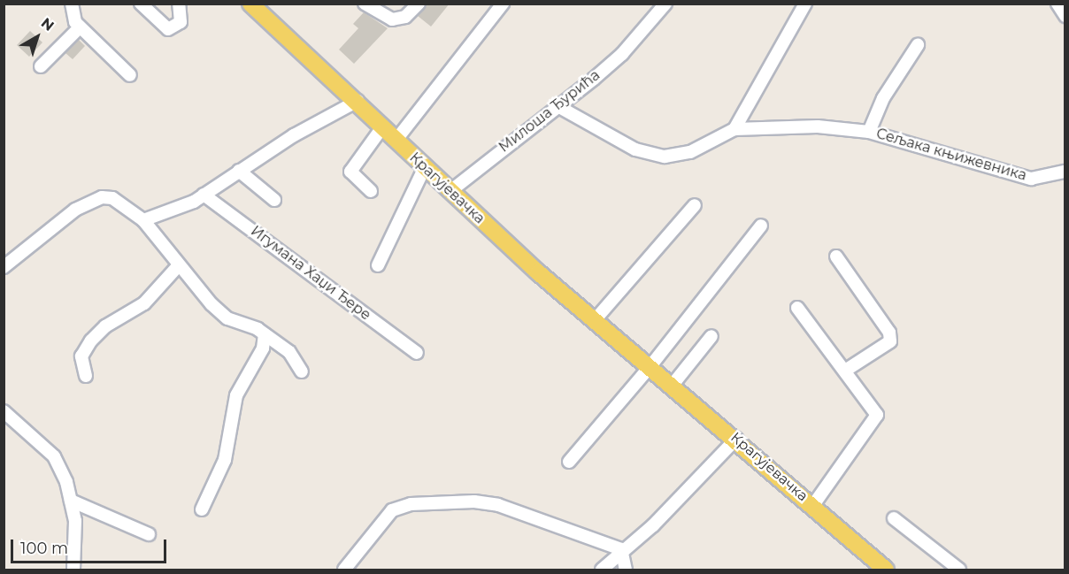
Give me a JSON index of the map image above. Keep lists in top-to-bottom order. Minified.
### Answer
{"streets":{"main road":["Крагујевачка"],"street":["Милоша Ђурића","Сељака књижевника","Игумана Хаџи Ђере"]},"crossings":[["Милоша Ђурића","Сељака књижевника"],["Милоша Ђурића","Крагујевачка"]],"scale_bar":"100 m","north":"top right"}
